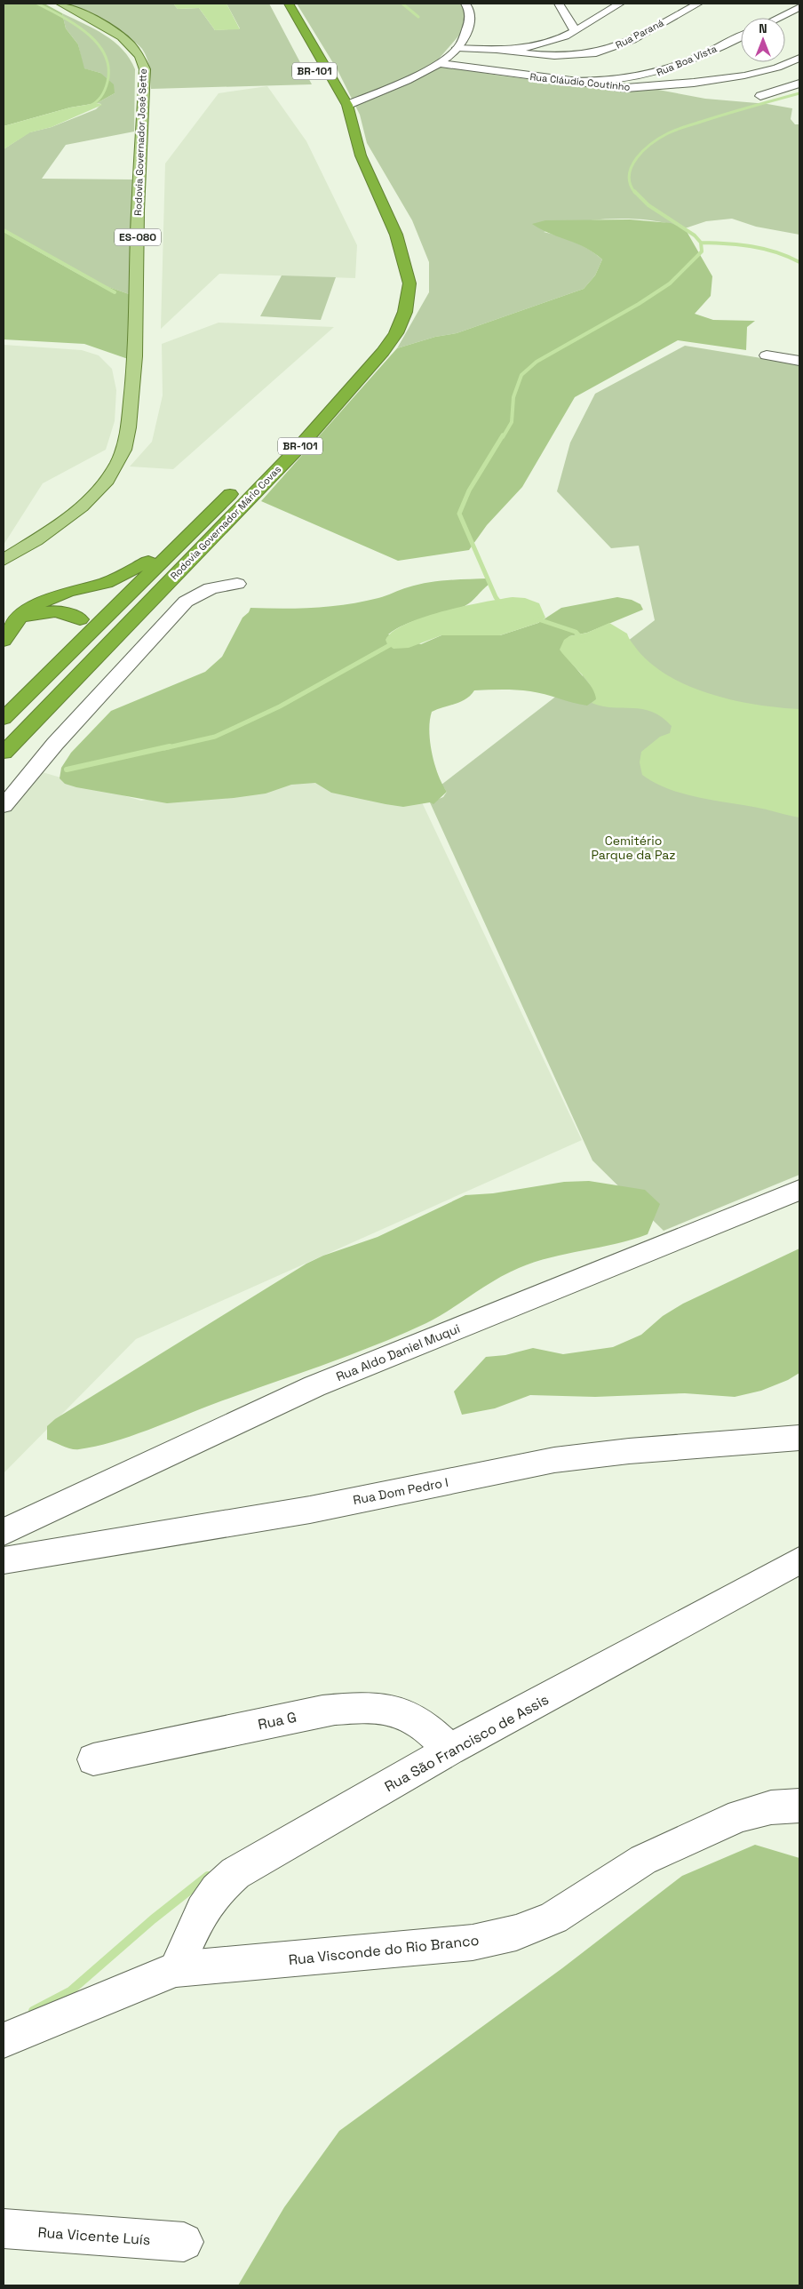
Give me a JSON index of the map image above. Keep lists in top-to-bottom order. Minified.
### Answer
{"streets":{"highway":["BR-101","Rodovia Governador Mário Covas"],"main road":["Rodovia Governador José Sette","ES-080"],"street":["Rua Paraná","Rua Boa Vista","Rua Cláudio Coutinho","Rua Aldo Daniel Muqui","Rua Dom Pedro I","Rua G","Rua São Francisco de Assis","Rua Visconde do Rio Branco","Rua Vicente Luís"]},"crossings":[["Rua Boa Vista","Rua Cláudio Coutinho"],["Rua G","Rua São Francisco de Assis"],["Rua São Francisco de Assis","Rua Visconde do Rio Branco"]],"parks":["Cemitério Parque da Paz"],"north":"top"}
